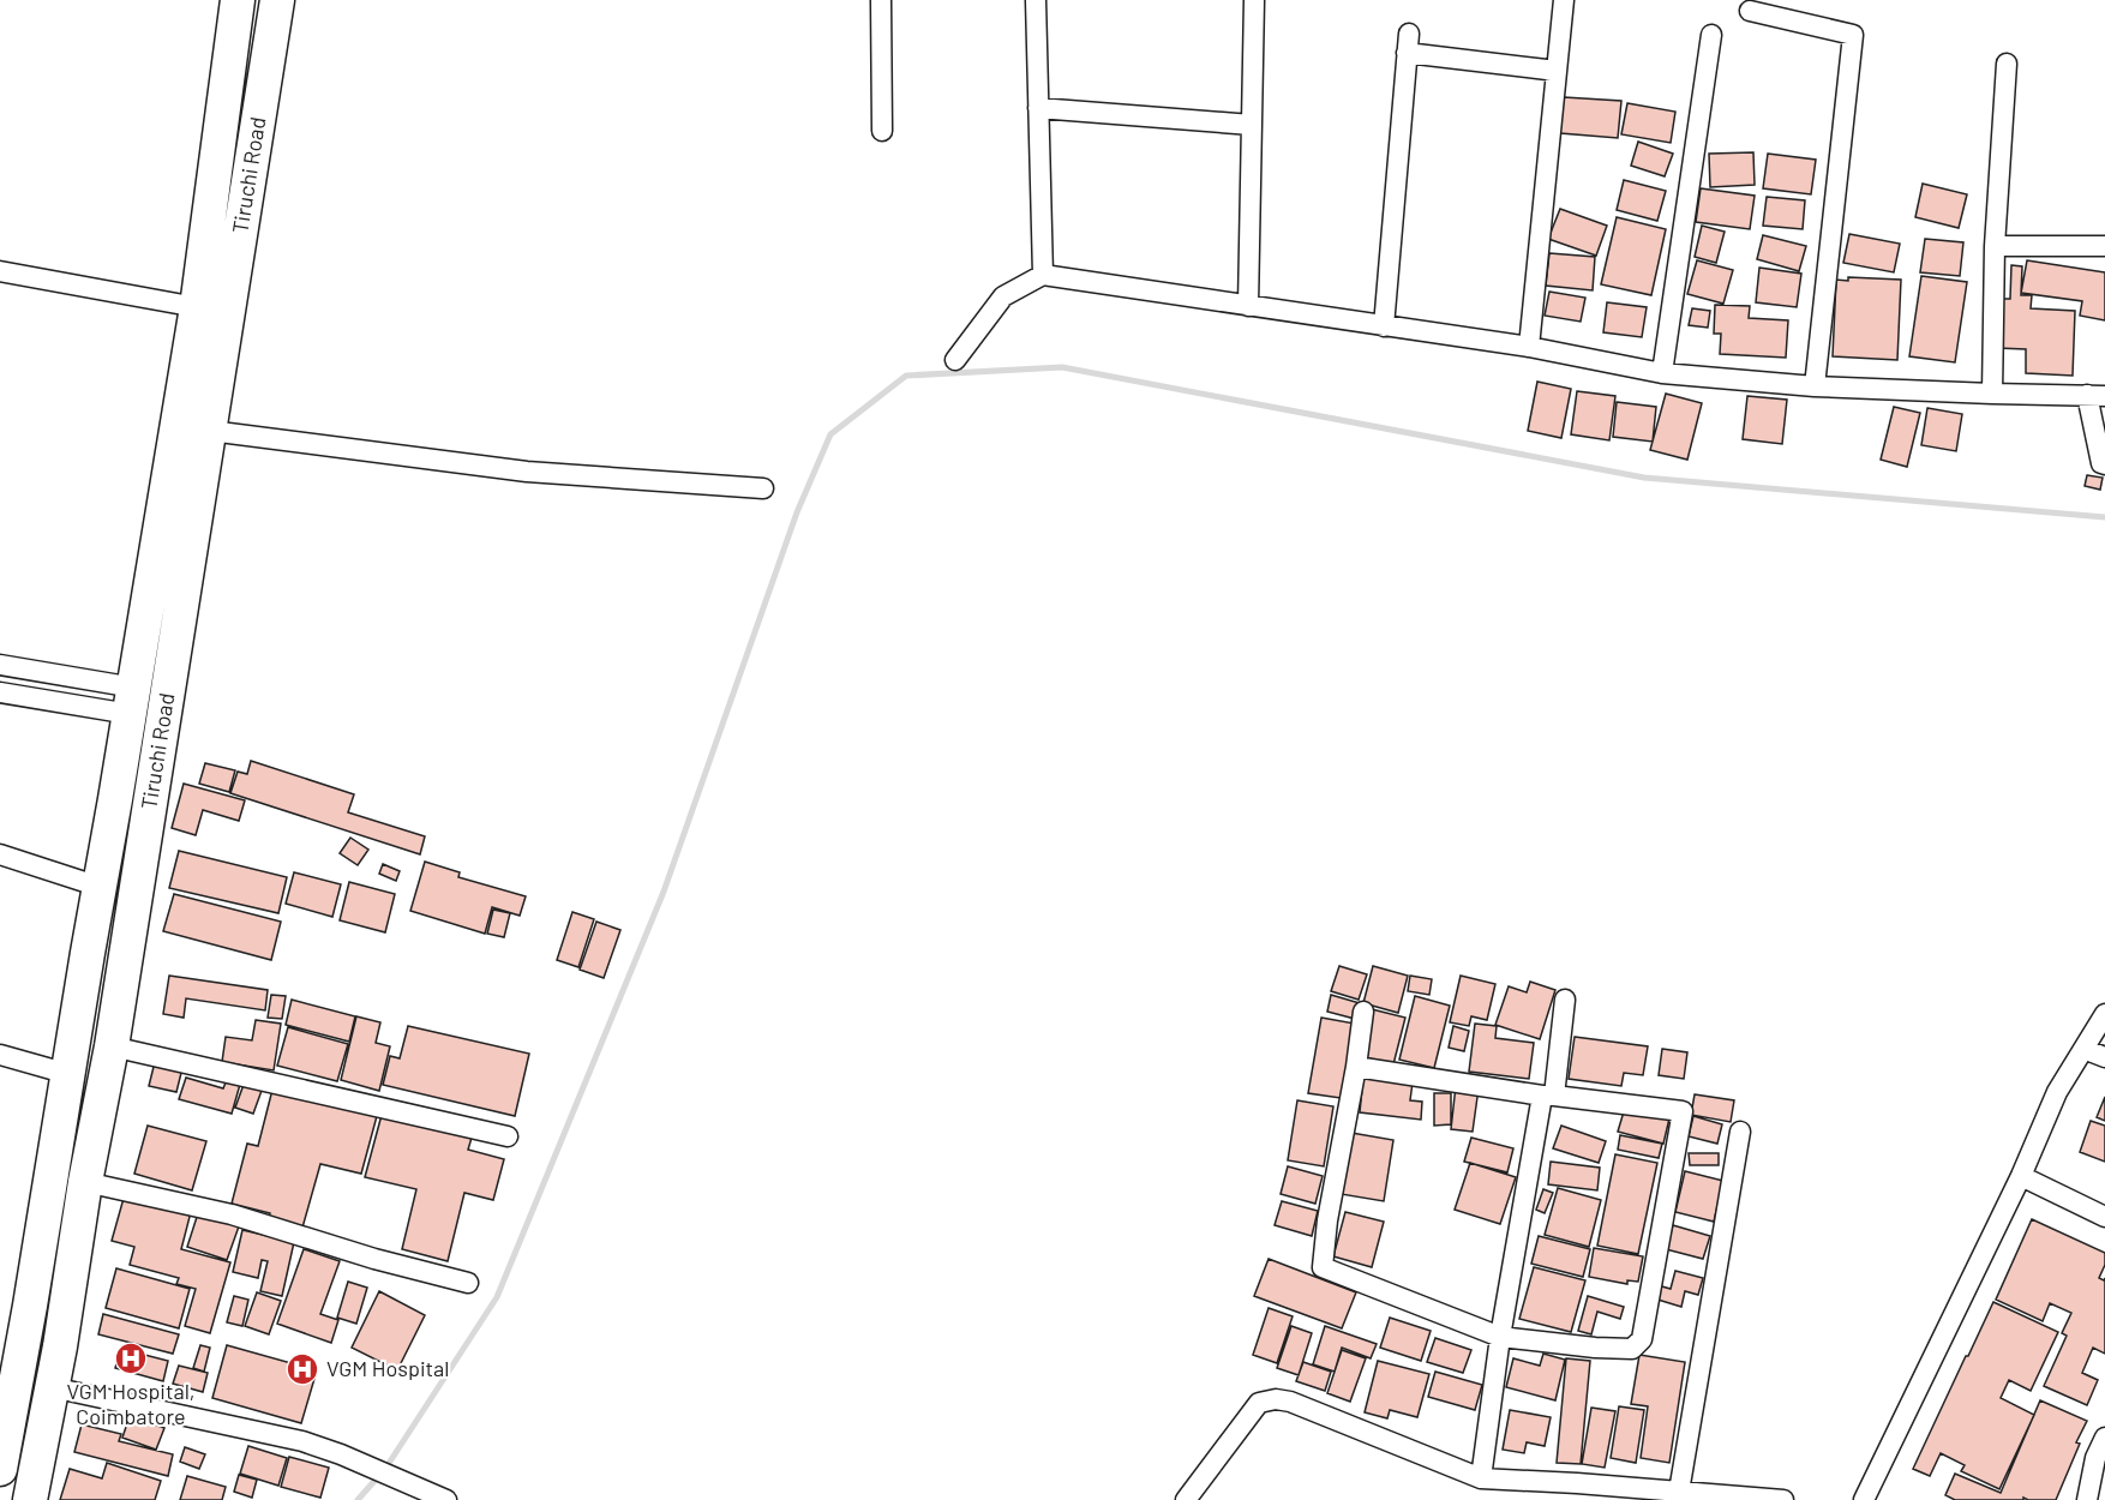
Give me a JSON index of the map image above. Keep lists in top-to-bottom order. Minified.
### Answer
{"streets":{"highway":["Tiruchi Road"]},"places":{"hospital":["VGM Hospital, Coimbatore","VGM Hospital"]}}
